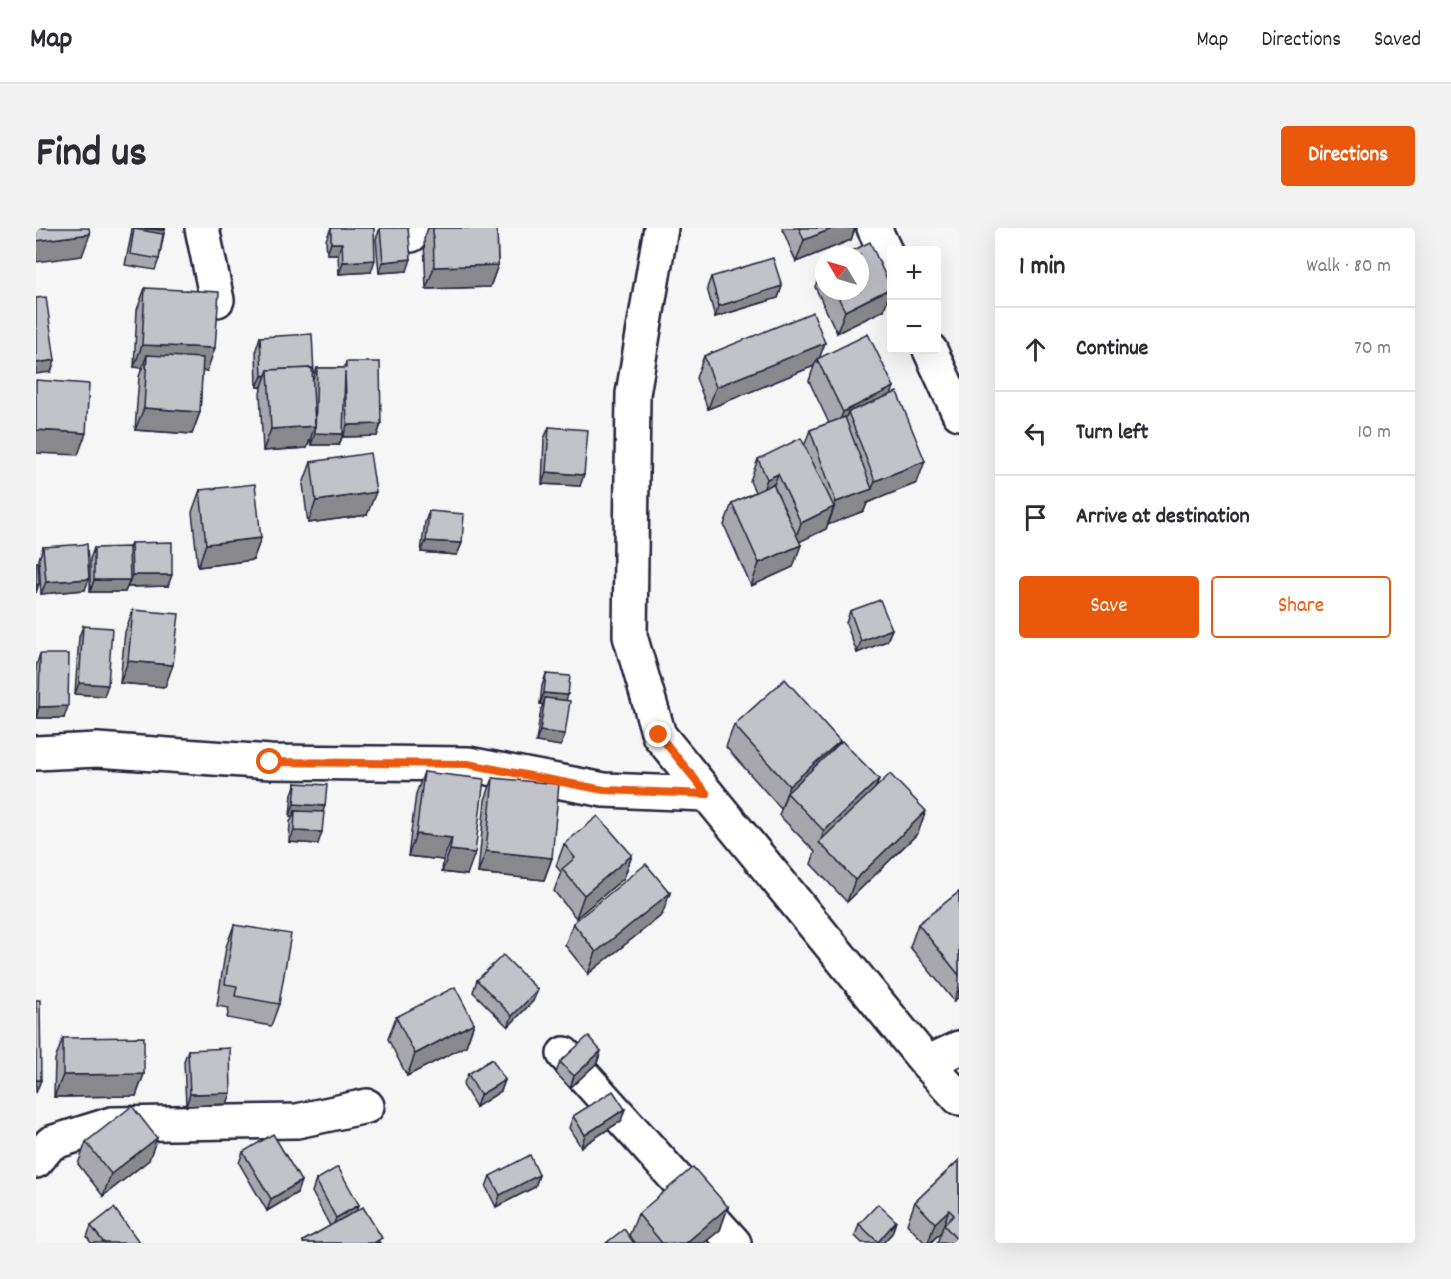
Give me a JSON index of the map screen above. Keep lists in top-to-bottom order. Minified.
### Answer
{"north":"top left","page":{"header":"Map","nav":["Map","Directions","Saved"],"title":"Find us","buttons":["Directions",["Save","Share"]],"heading":["1 min","Walk · 80 m"],"map_buttons":["+","−"],"list":[["Continue","70 m"],["Turn left","10 m"],"Arrive at destination"]}}
